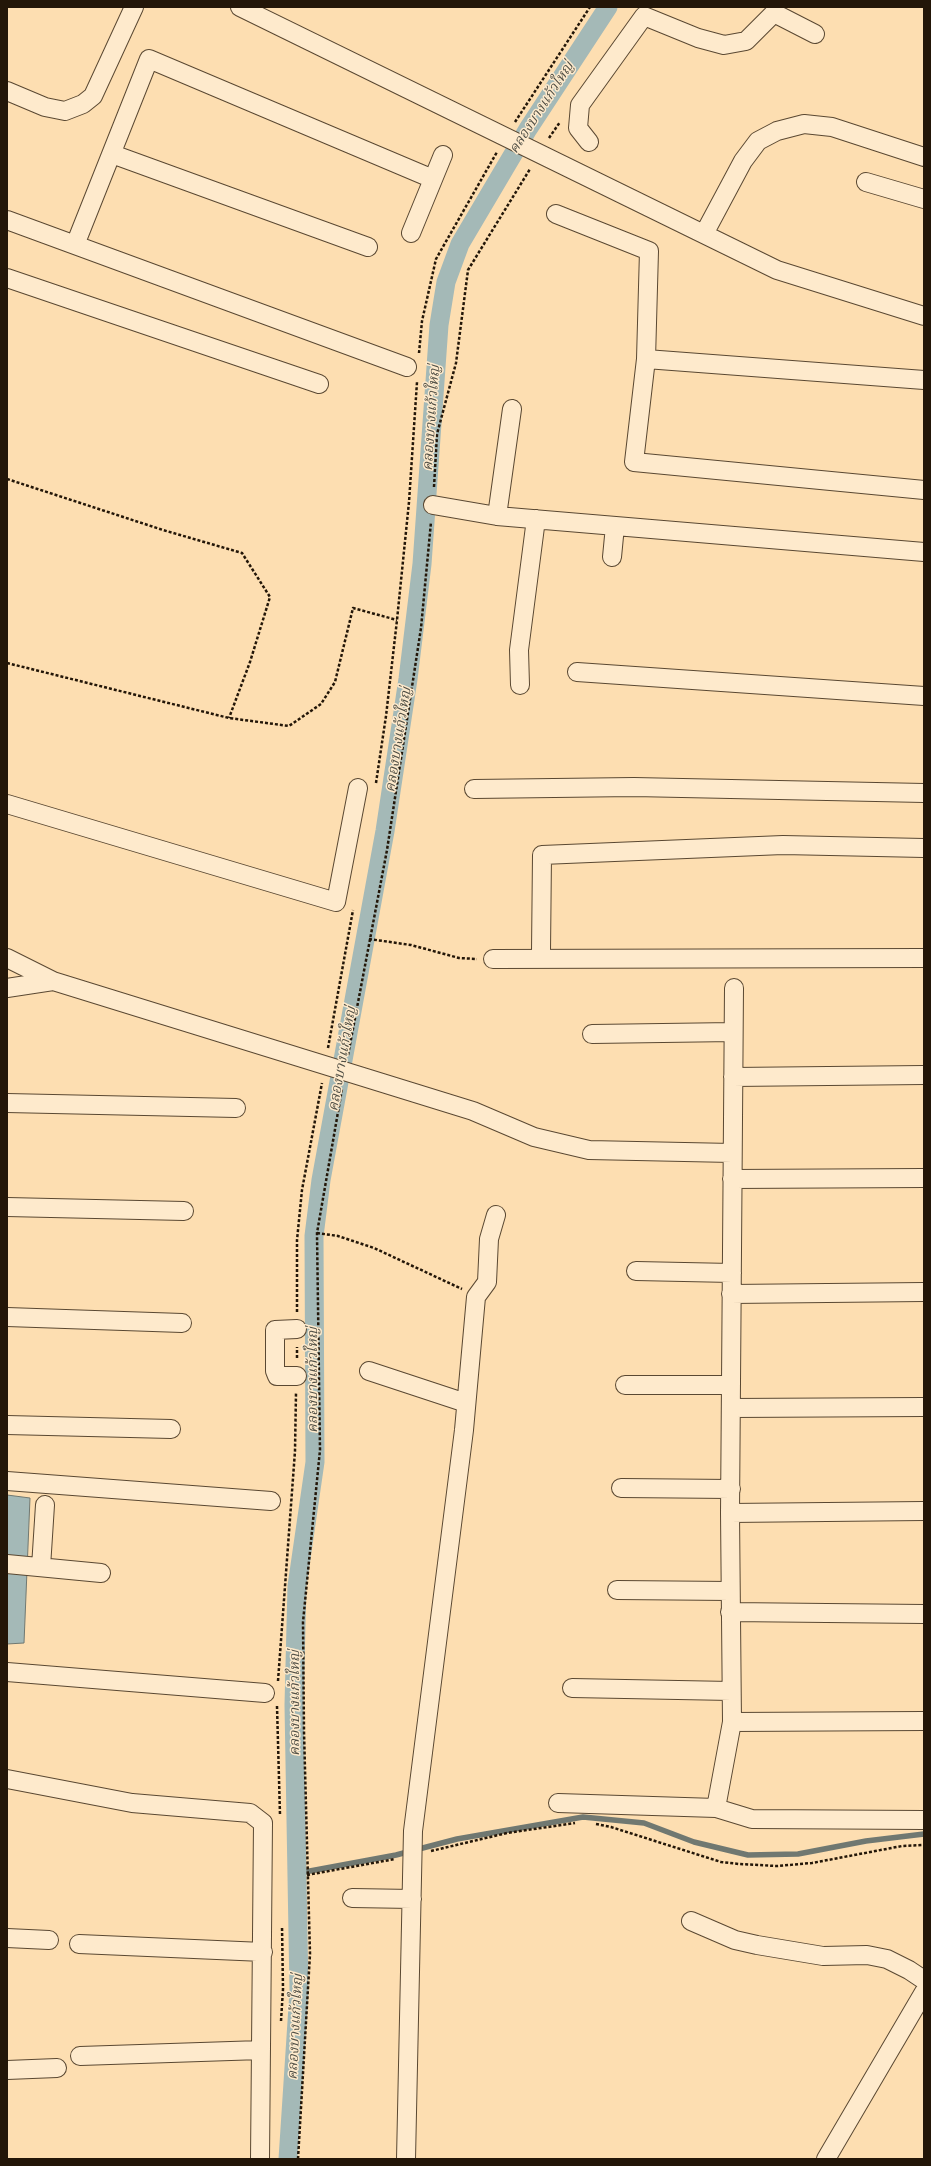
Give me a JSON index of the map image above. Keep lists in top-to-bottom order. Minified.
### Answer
{"water":["คลองบางแก้วใหญ่"]}
